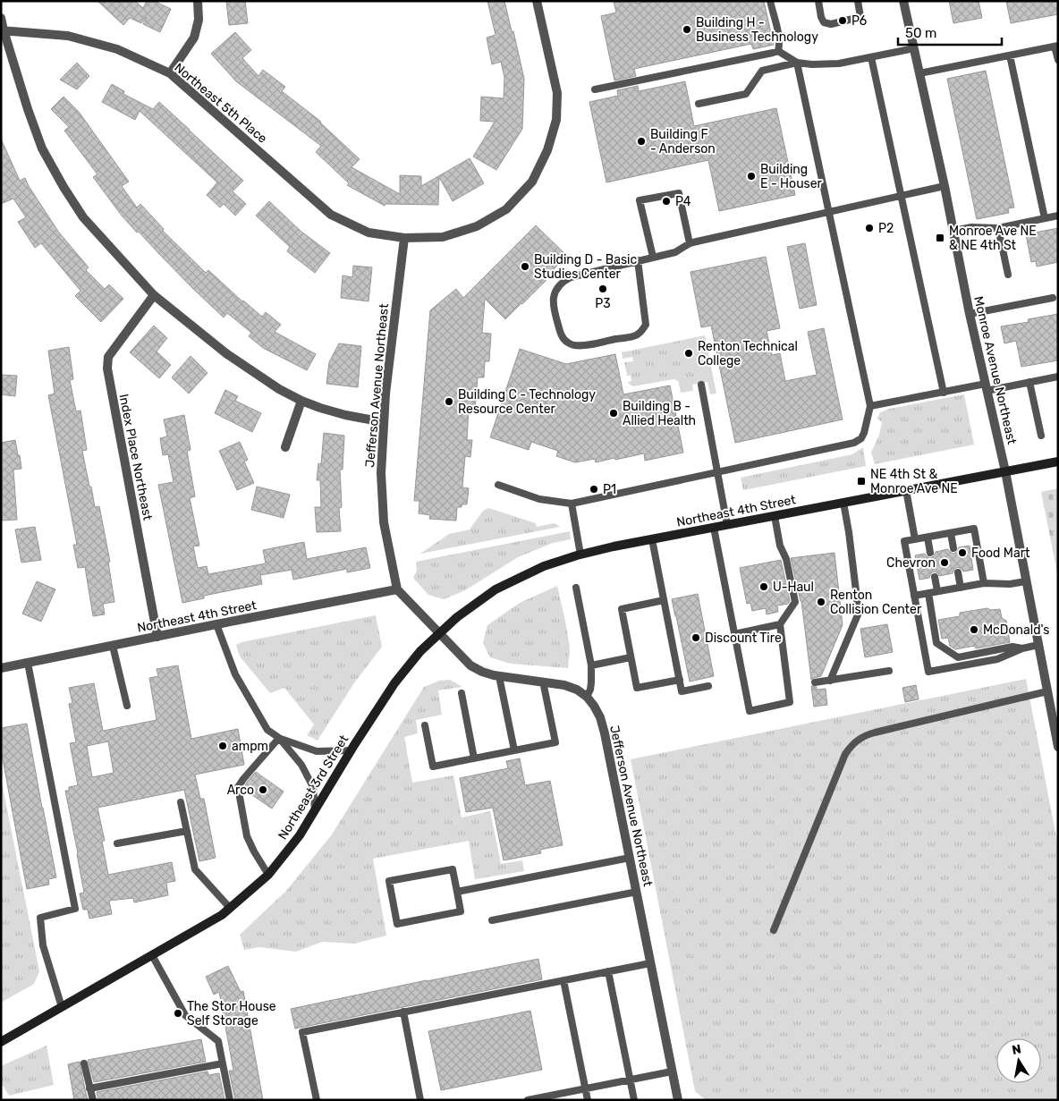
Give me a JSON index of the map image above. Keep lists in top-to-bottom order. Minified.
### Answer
{"streets":{"main road":["Northeast 4th Street","Northeast 3rd Street"],"street":["Northeast 5th Place","Monroe Avenue Northeast","Jefferson Avenue Northeast","Index Place Northeast"]},"crossings":[["Northeast 5th Place","Jefferson Avenue Northeast"],["Monroe Avenue Northeast","Northeast 4th Street"],["Jefferson Avenue Northeast","Northeast 4th Street"],["Jefferson Avenue Northeast","Northeast 3rd Street"],["Index Place Northeast","Northeast 4th Street"],["Northeast 4th Street","Northeast 3rd Street"]],"places":{"other":["P6","Building H - Business Technology","Building F - Anderson","Building E - Houser","P4","P2","Building D - Basic Studies Center","P3","Renton Technical College","Building C - Technology Resource Center","Building B - Allied Health","P1","Food Mart","Chevron","U-Haul","Renton Collision Center","McDonald's","Discount Tire","ampm","Arco","The Stor House Self Storage"],"transit":["Monroe Ave NE & NE 4th St","NE 4th St & Monroe Ave NE"]},"scale_bar":"50 m","north":"top"}
